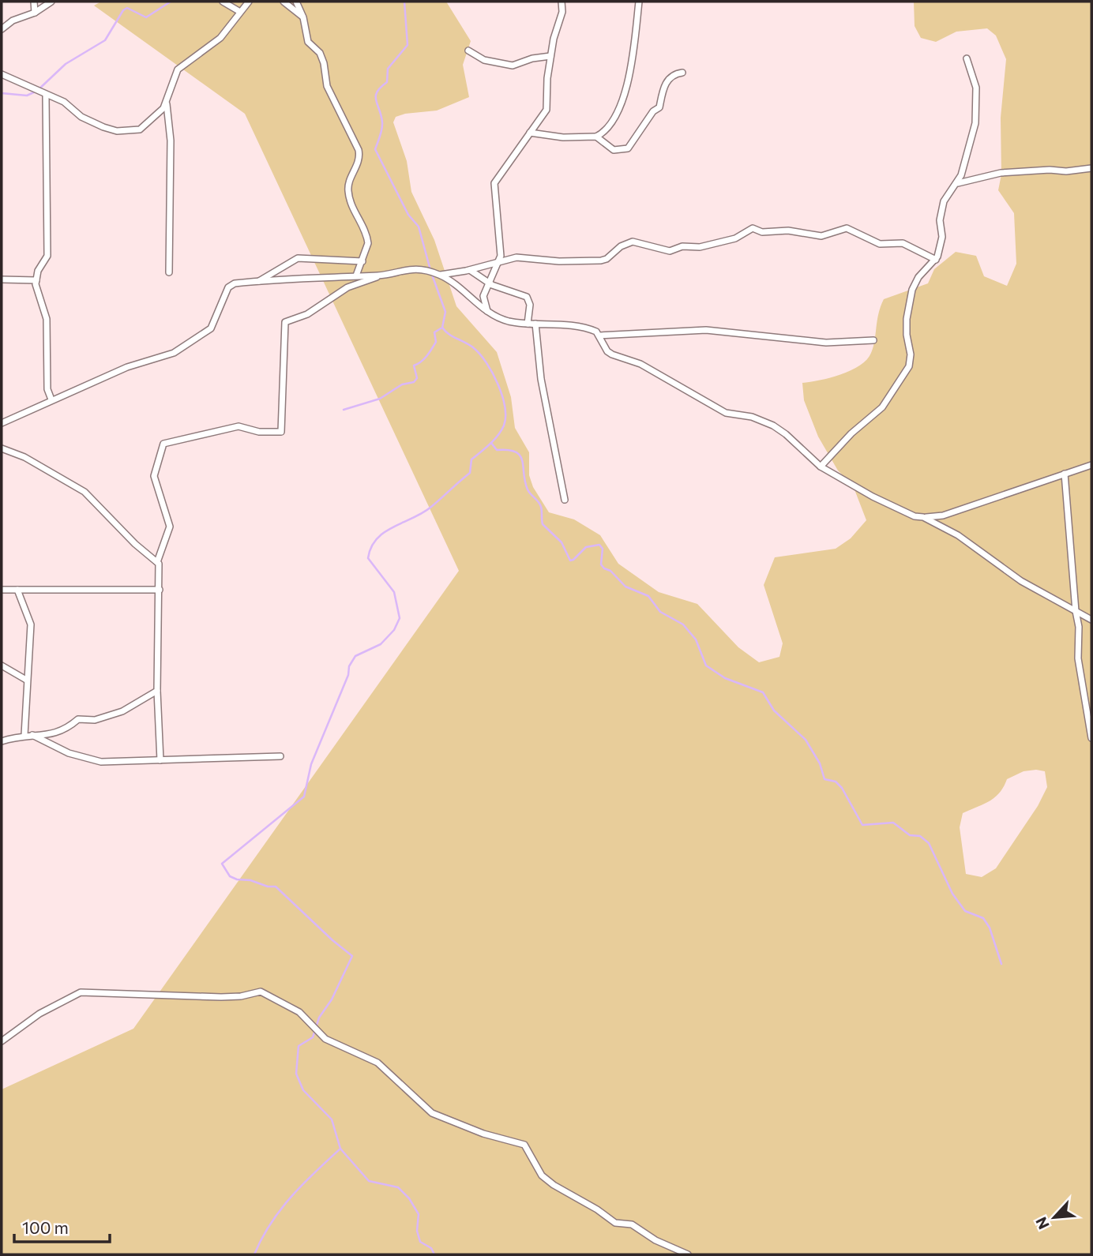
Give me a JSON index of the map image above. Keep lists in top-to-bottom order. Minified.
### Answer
{"scale_bar":"100 m","north":"bottom left"}
